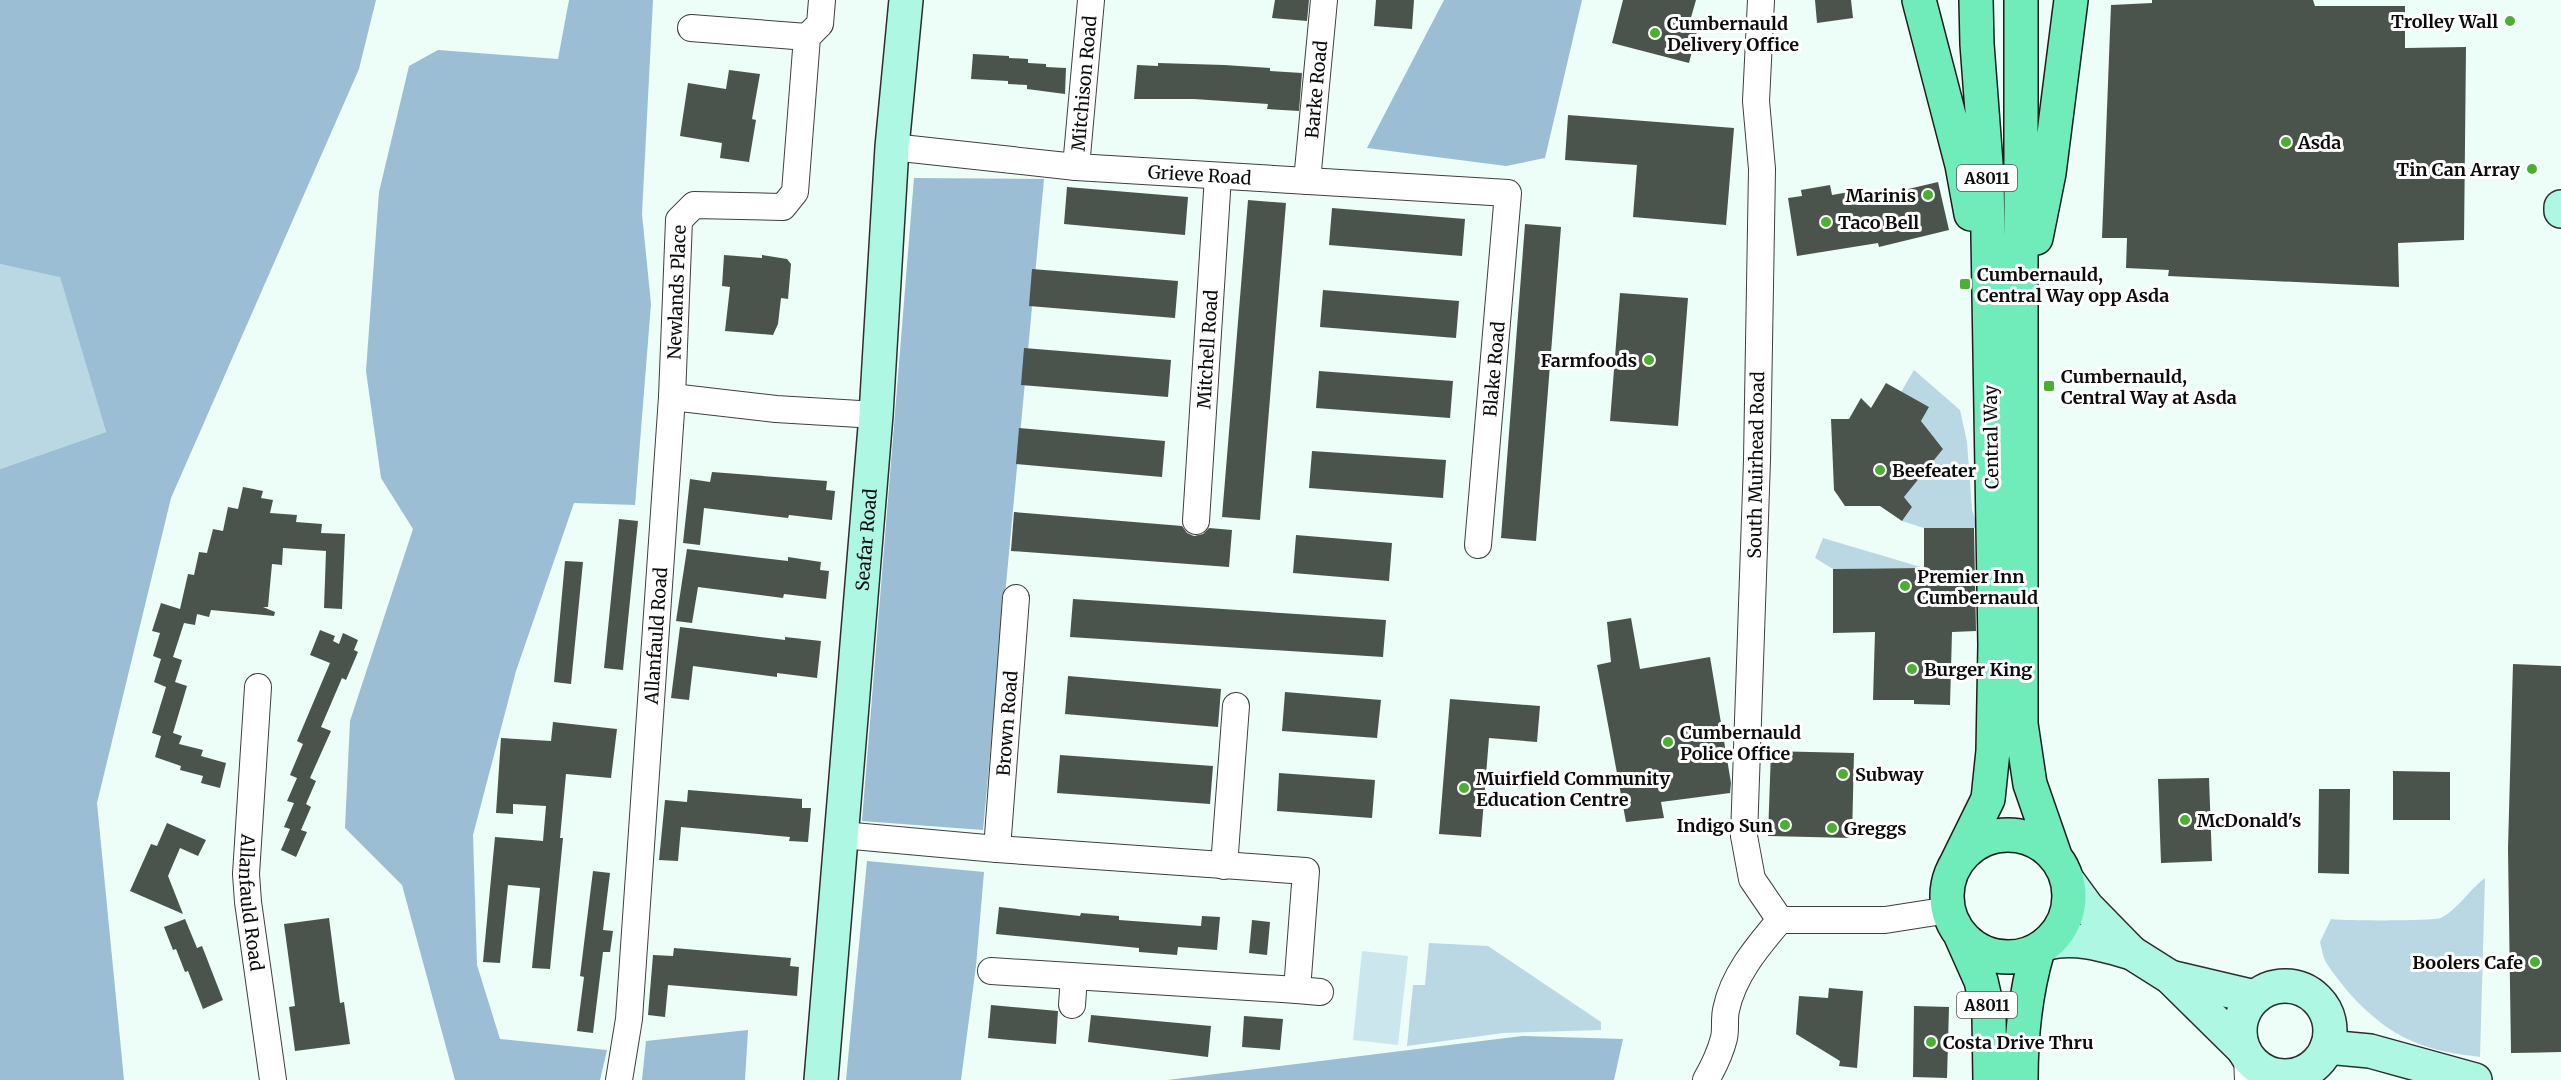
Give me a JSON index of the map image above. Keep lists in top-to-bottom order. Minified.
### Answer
{"streets":{"main road":["A8011","Central Way"],"street":["Mitchison Road","Barke Road","Grieve Road","Newlands Place","Mitchell Road","Blake Road","South Muirhead Road","Seafar Road","Allanfauld Road","Brown Road"]},"crossings":[["Mitchison Road","Grieve Road"],["Barke Road","Grieve Road"],["Grieve Road","Mitchell Road"],["Grieve Road","Blake Road"],["Grieve Road","Seafar Road"],["A8011","Central Way"],["Newlands Place","Allanfauld Road"]],"places":{"other":["Trolley Wall","Cumbernauld Delivery Office","Asda","Tin Can Array","Marinis","Taco Bell","Farmfoods","Beefeater","Premier Inn Cumbernauld","Burger King","Cumbernauld Police Office","Subway","Muirfield Community Education Centre","McDonald's","Indigo Sun","Greggs","Boolers Cafe","Costa Drive Thru"],"transit":["Cumbernauld, Central Way opp Asda","Cumbernauld, Central Way at Asda"]}}
